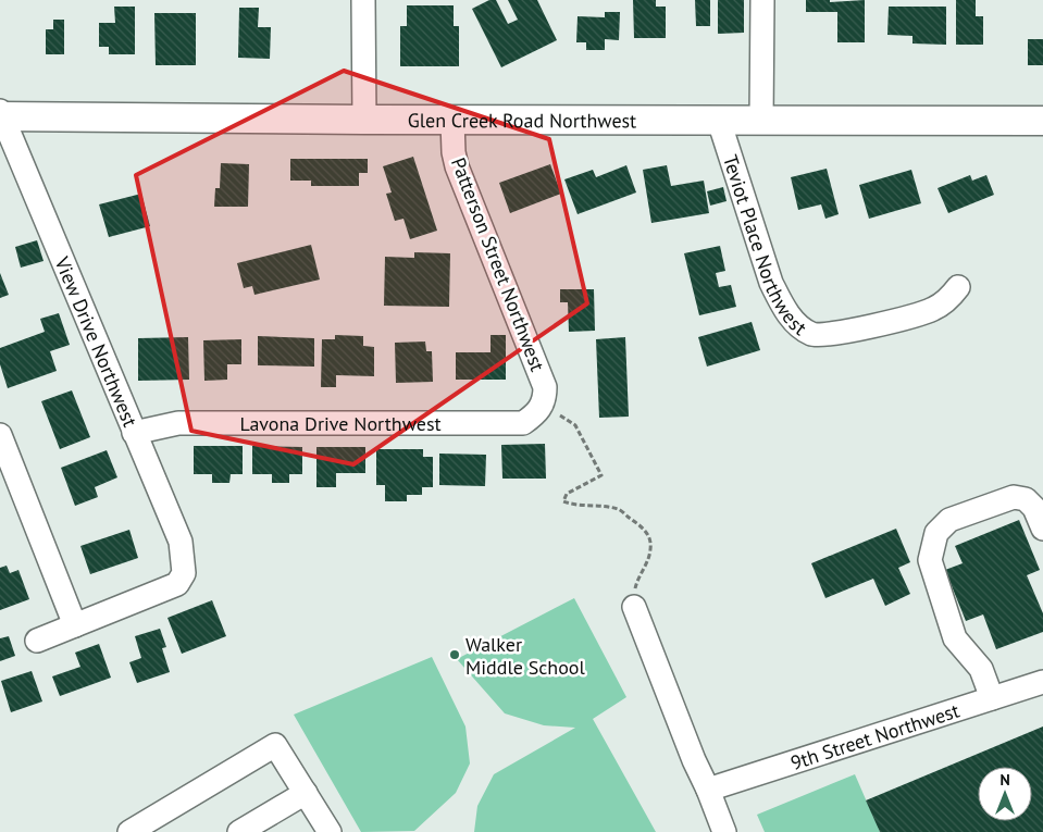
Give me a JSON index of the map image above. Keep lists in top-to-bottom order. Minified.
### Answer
{"streets":{"main road":["Glen Creek Road Northwest"],"street":["Teviot Place Northwest","Patterson Street Northwest","View Drive Northwest","Lavona Drive Northwest","9th Street Northwest"]},"crossings":[["Glen Creek Road Northwest","Teviot Place Northwest"],["Glen Creek Road Northwest","Patterson Street Northwest"],["Glen Creek Road Northwest","View Drive Northwest"],["Patterson Street Northwest","Lavona Drive Northwest"],["View Drive Northwest","Lavona Drive Northwest"]],"places":["Walker Middle School"],"north":"top"}
